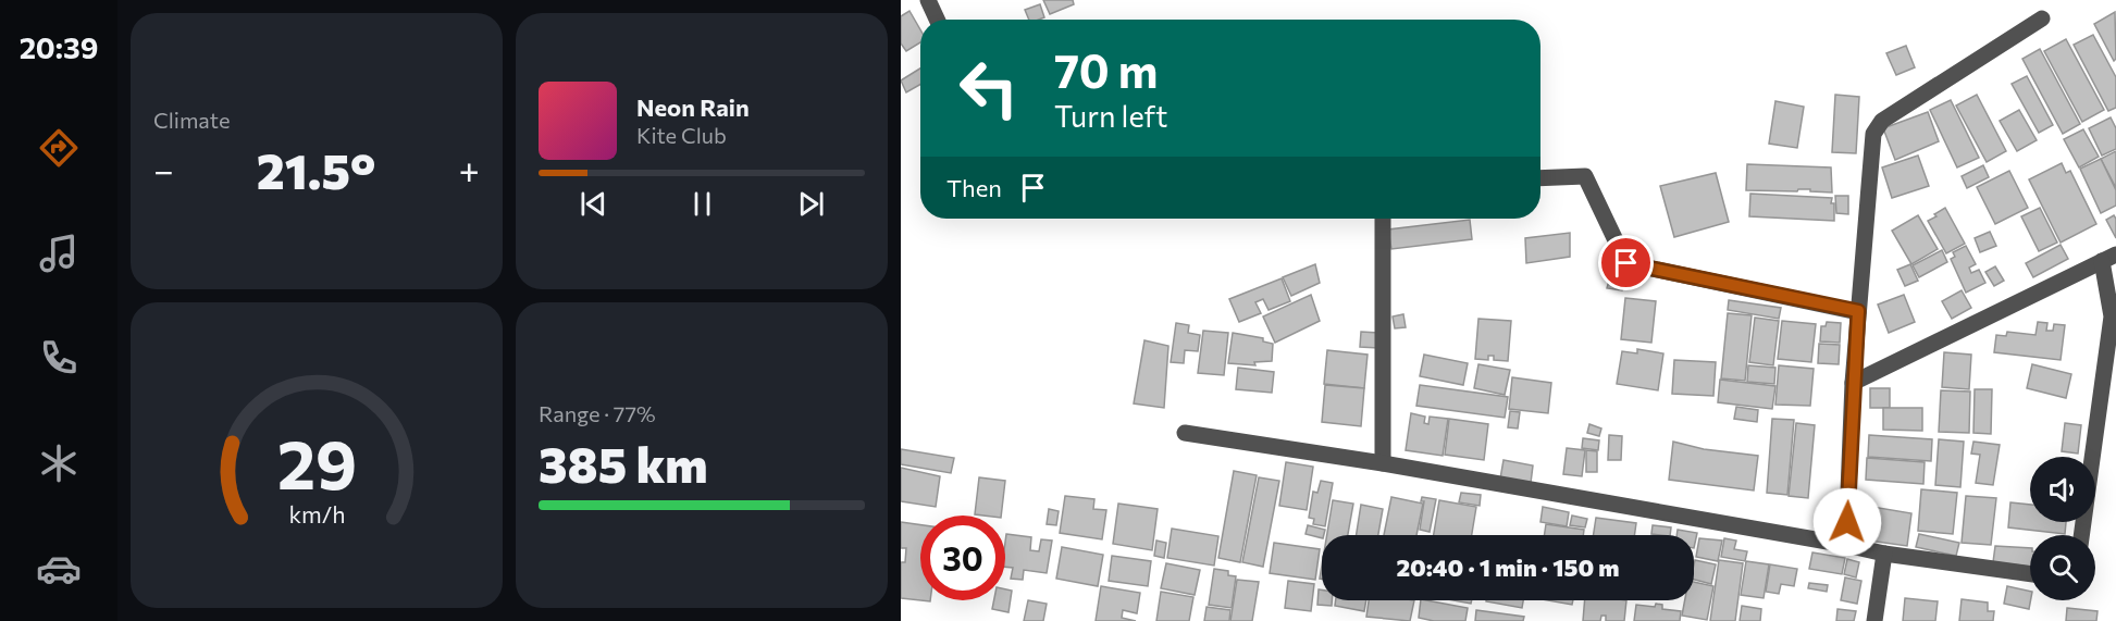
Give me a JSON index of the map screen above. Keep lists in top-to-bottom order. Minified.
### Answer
{"page":{"tabs":"20:39","tile":["Climate",["Range · 77%","385 km"]],"turn":["70 m","Turn left"],"song":["Neon Rain","Kite Club"],"heat":["−","21.5°","+"],"then":"Then","limit":"30","trip":"20:40 · 1 min · 150 m","gauge":["29","km/h"]}}
